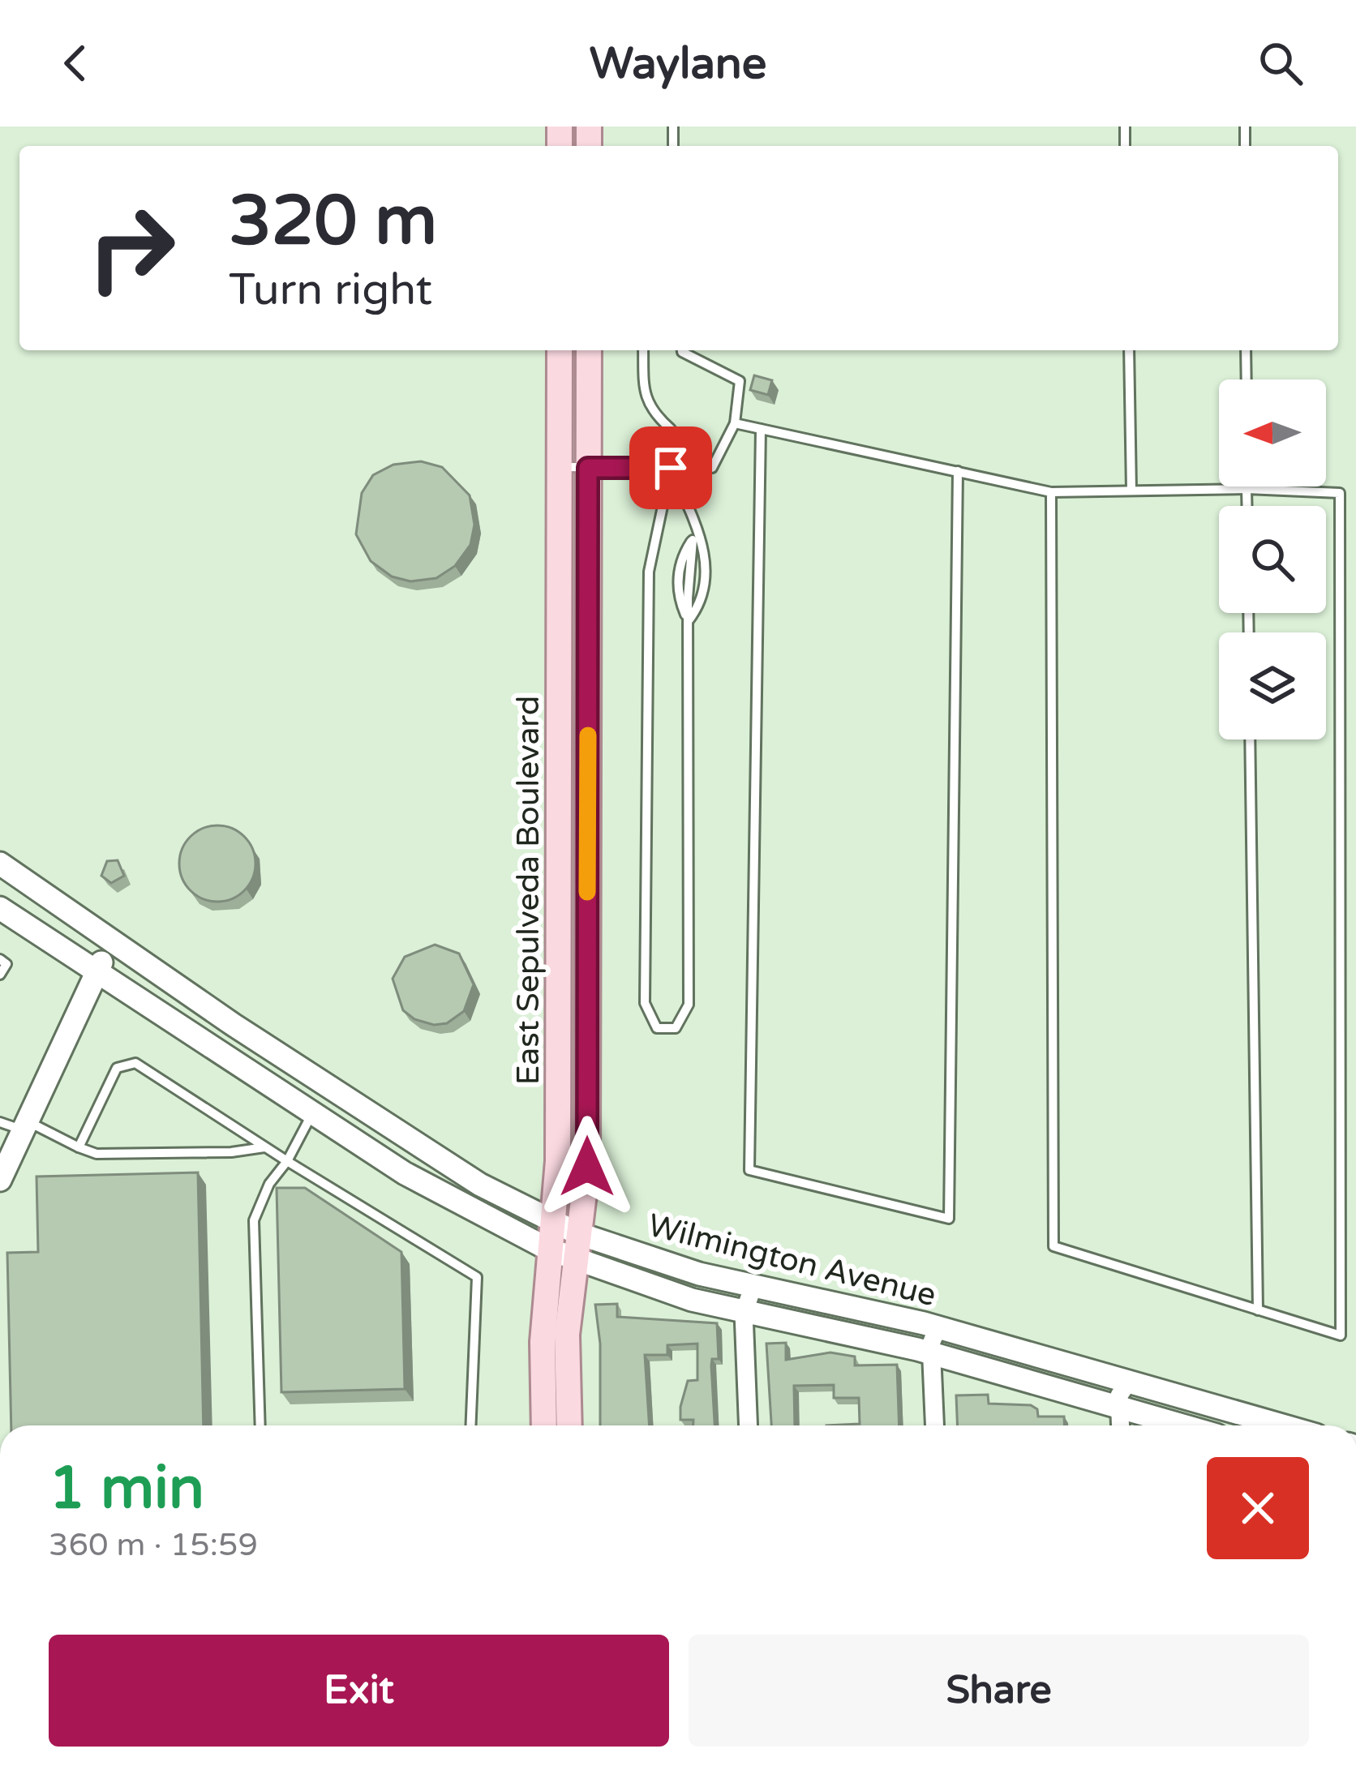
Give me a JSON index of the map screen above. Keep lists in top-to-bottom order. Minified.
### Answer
{"streets":{"main road":["East Sepulveda Boulevard","Wilmington Avenue"]},"crossings":[["East Sepulveda Boulevard","Wilmington Avenue"]],"north":"left","page":{"header":"Waylane","turn":["320 m","Turn right"],"heading":["1 min","360 m · 15:59"],"buttons":["Exit","Share"]}}
